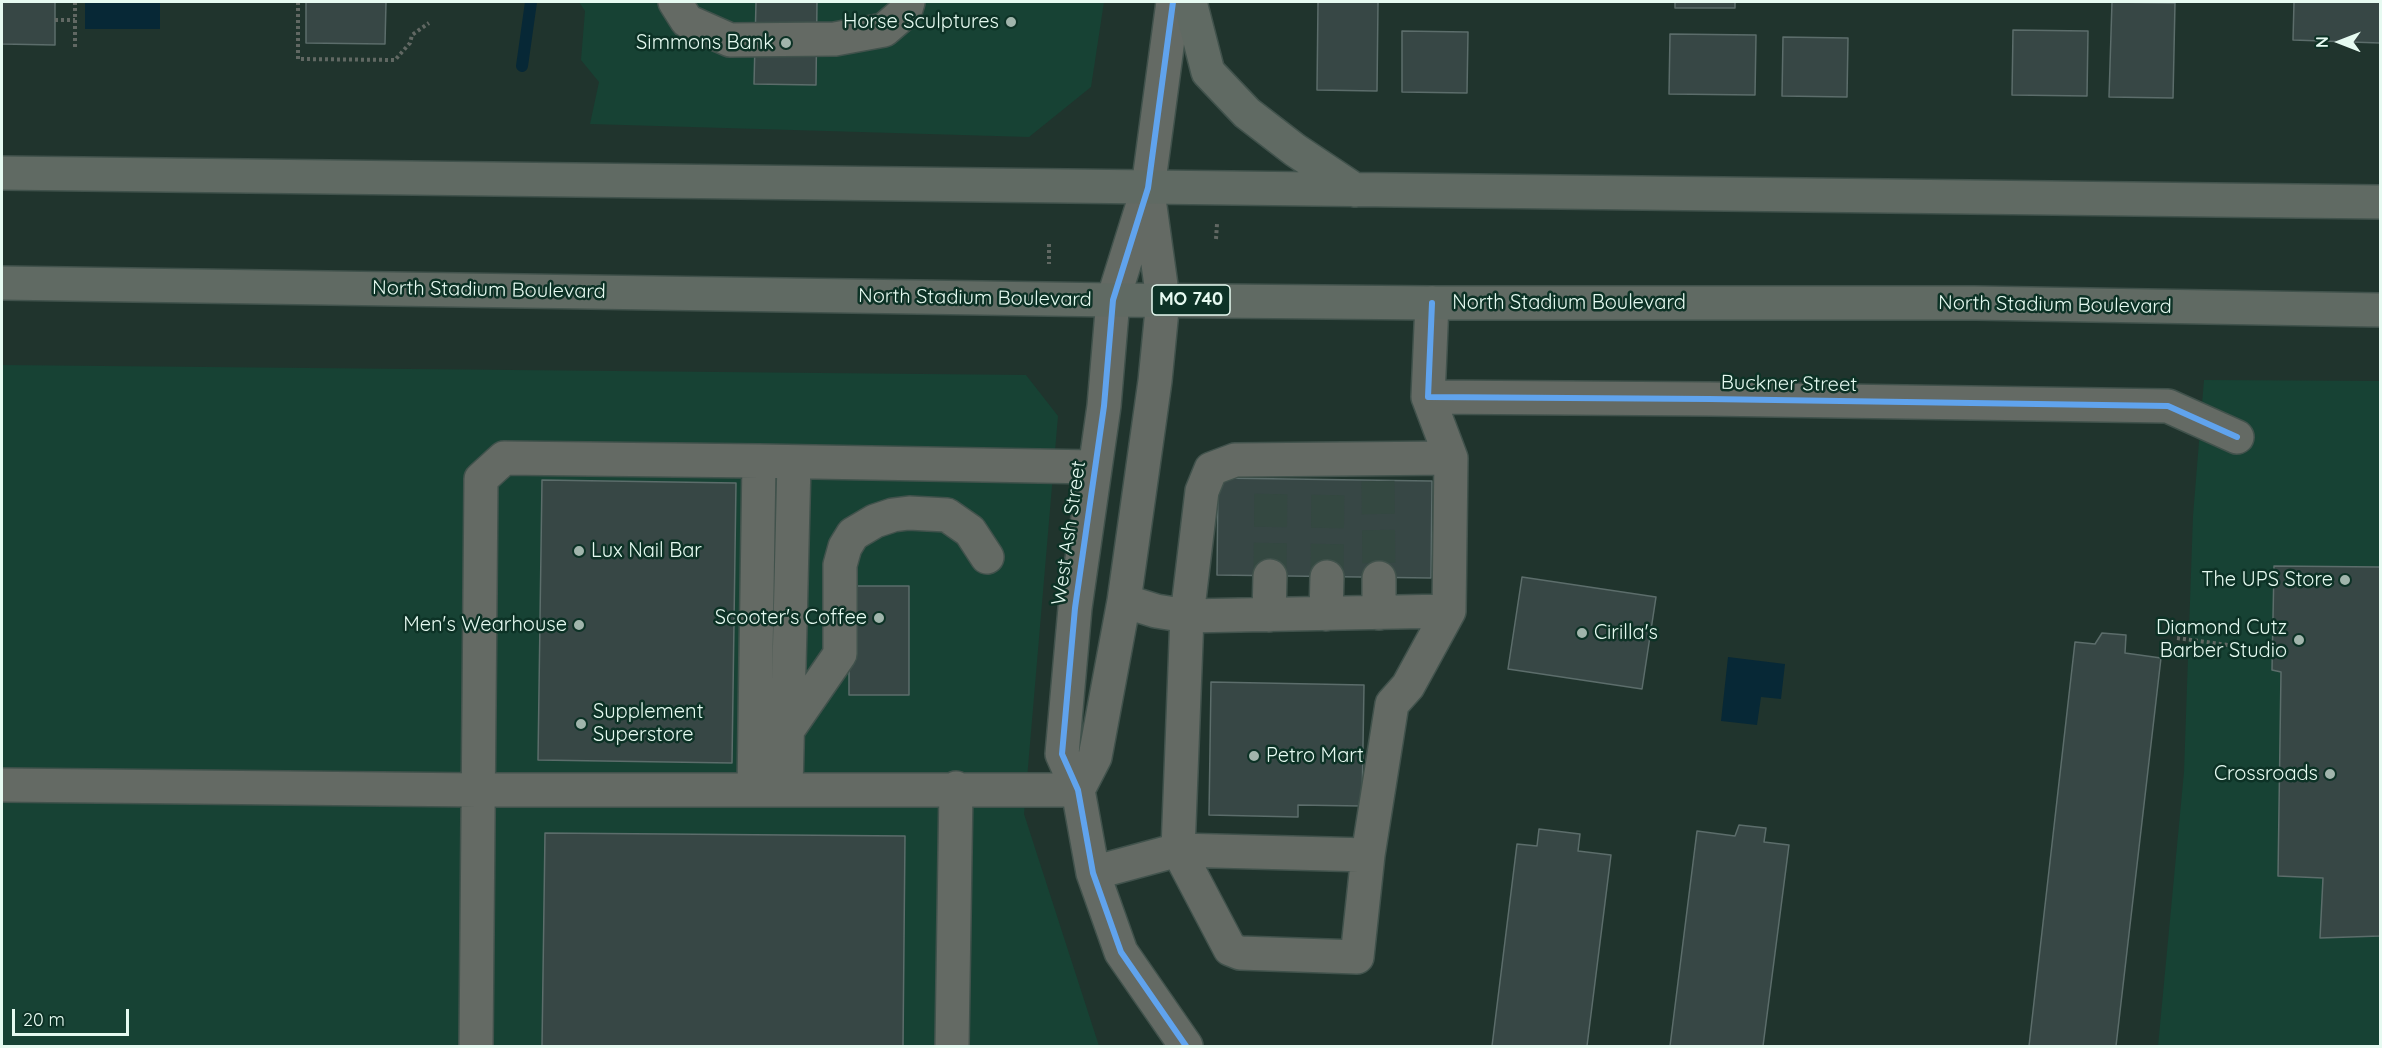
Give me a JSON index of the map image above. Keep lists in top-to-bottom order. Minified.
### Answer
{"streets":{"main road":["North Stadium Boulevard","MO 740"],"street":["Buckner Street","West Ash Street"]},"crossings":[["North Stadium Boulevard","West Ash Street"]],"places":["Horse Sculptures","Simmons Bank","Lux Nail Bar","The UPS Store","Scooter's Coffee","Men's Wearhouse","Cirilla's","Diamond Cutz Barber Studio","Supplement Superstore","Petro Mart","Crossroads"],"scale_bar":"20 m","north":"left"}
